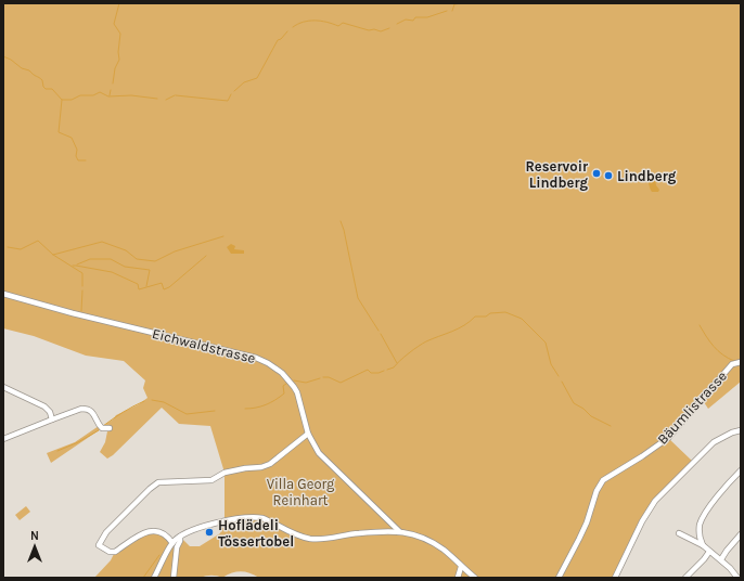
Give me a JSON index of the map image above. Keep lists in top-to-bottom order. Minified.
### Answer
{"streets":{"street":["Eichwaldstrasse","Bäumlistrasse"]},"parks":["Villa Georg Reinhart"],"places":["Reservoir Lindberg","Lindberg","Hoflädeli Tössertobel"],"north":"top"}
